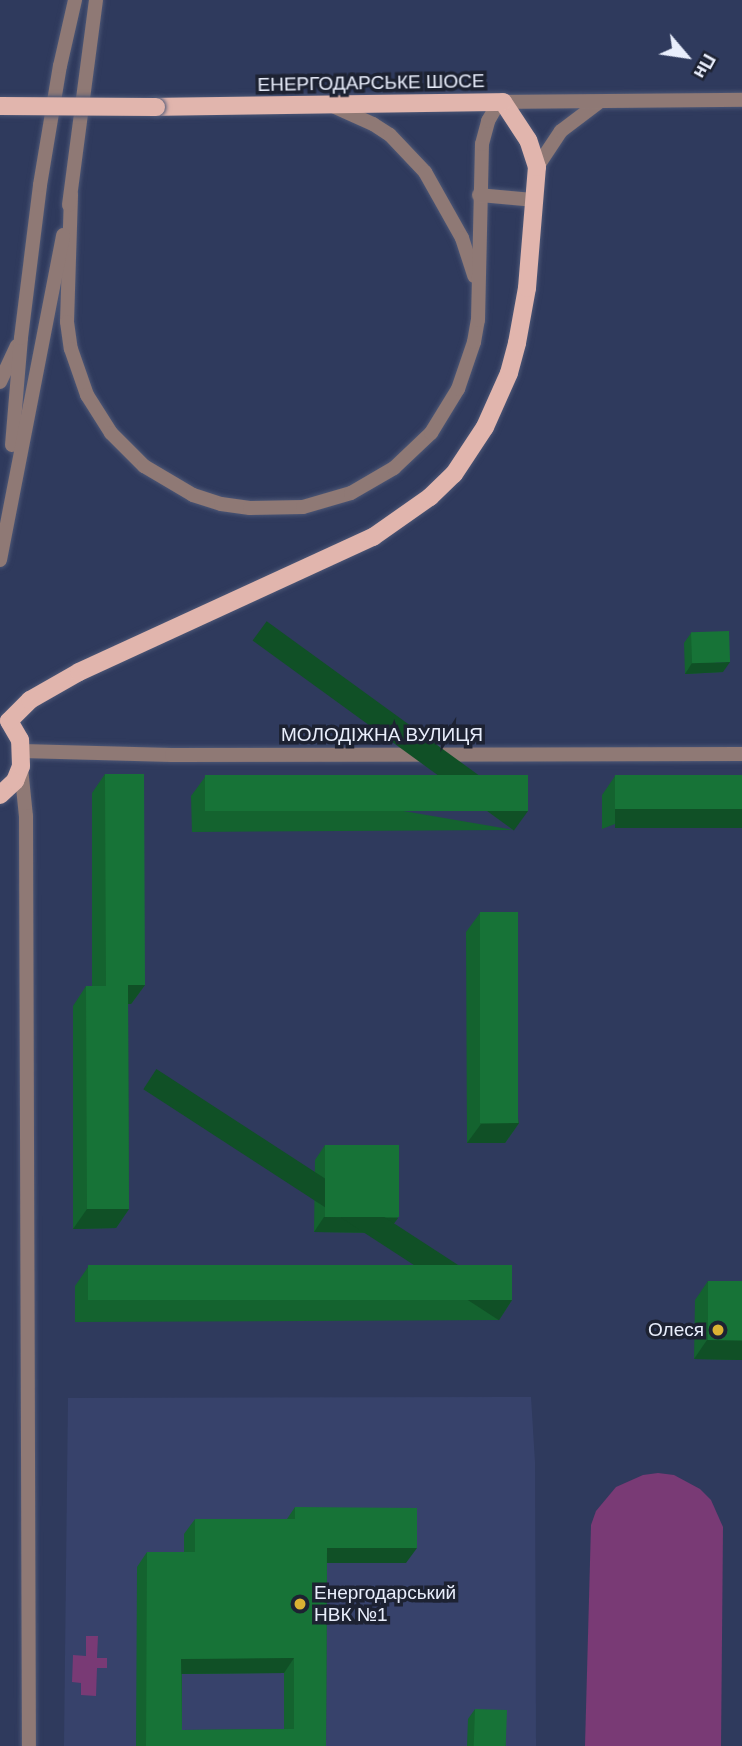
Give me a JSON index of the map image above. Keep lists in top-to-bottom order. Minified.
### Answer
{"streets":{"main road":["ЕНЕРГОДАРСЬКЕ ШОСЕ"],"street":["МОЛОДІЖНА ВУЛИЦЯ"]},"places":["Олеся","Енергодарський НВК №1"],"north":"bottom right"}
